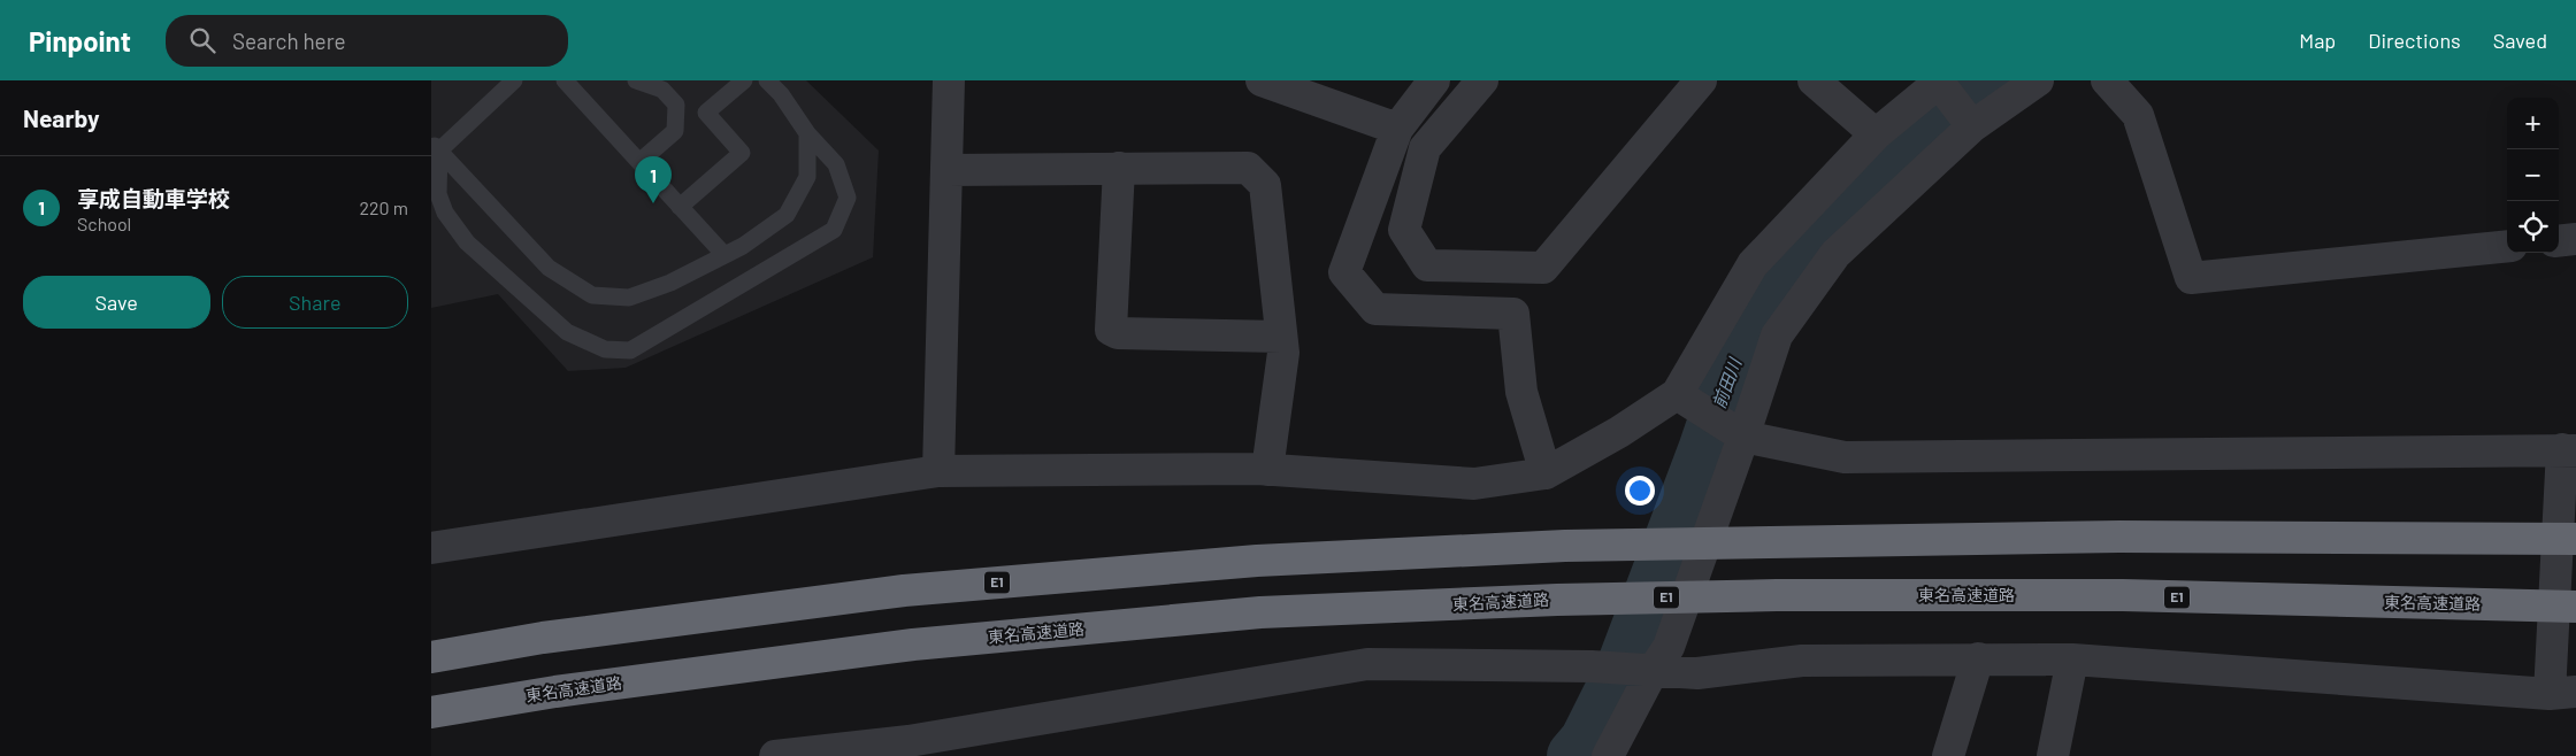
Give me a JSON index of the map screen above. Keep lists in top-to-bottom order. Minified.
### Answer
{"streets":{"highway":["E1","東名高速道路"]},"water":["前田川"],"page":{"header":"Pinpoint","search":"Search here","nav":["Map","Directions","Saved"],"heading":"Nearby","map_buttons":["+","−"],"list":[{"mark":"1","name":"享成自動車学校","note":"School","value":"220 m"}],"pins":"1","buttons":["Save","Share"]}}
